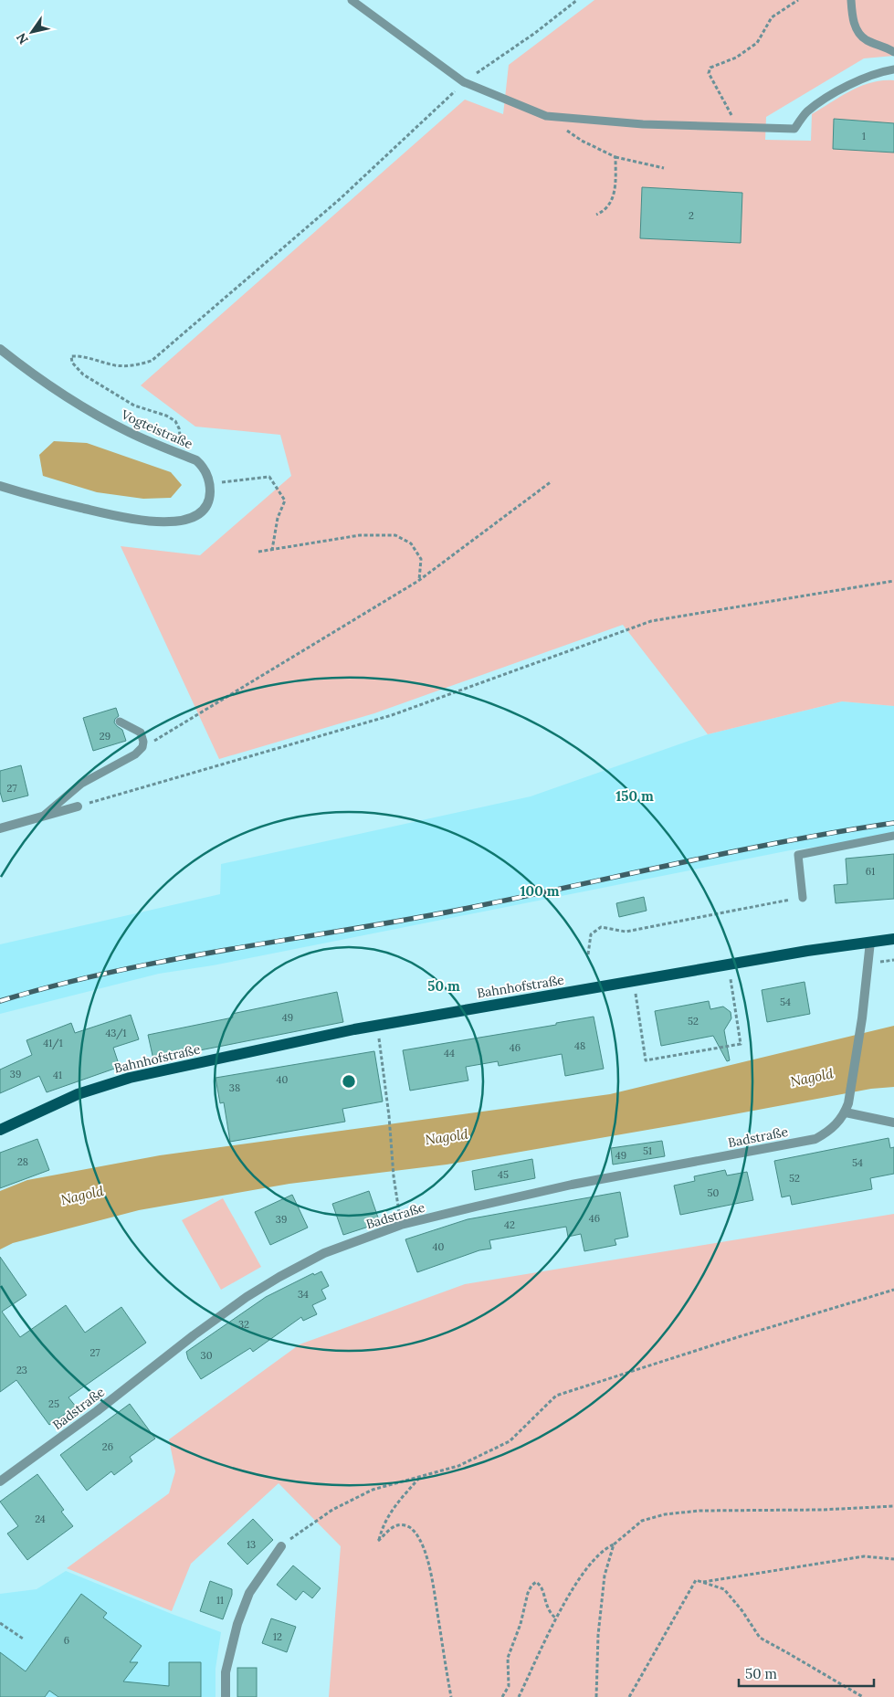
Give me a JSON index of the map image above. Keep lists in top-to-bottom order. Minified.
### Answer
{"streets":{"main road":["Bahnhofstraße"],"street":["Vogteistraße","Badstraße"]},"water":["Nagold"],"house_numbers":["1","2","29","27","61","54","49","52","43/1","41/1","48","46","44","39","41","40","38","51","49","28","54","45","52","50","46","39","42","40","34","32","27","30","23","25","26","24","13","11","12","6"],"scale_bar":"50 m","north":"bottom left","rings":["150 m","100 m","50 m"]}
